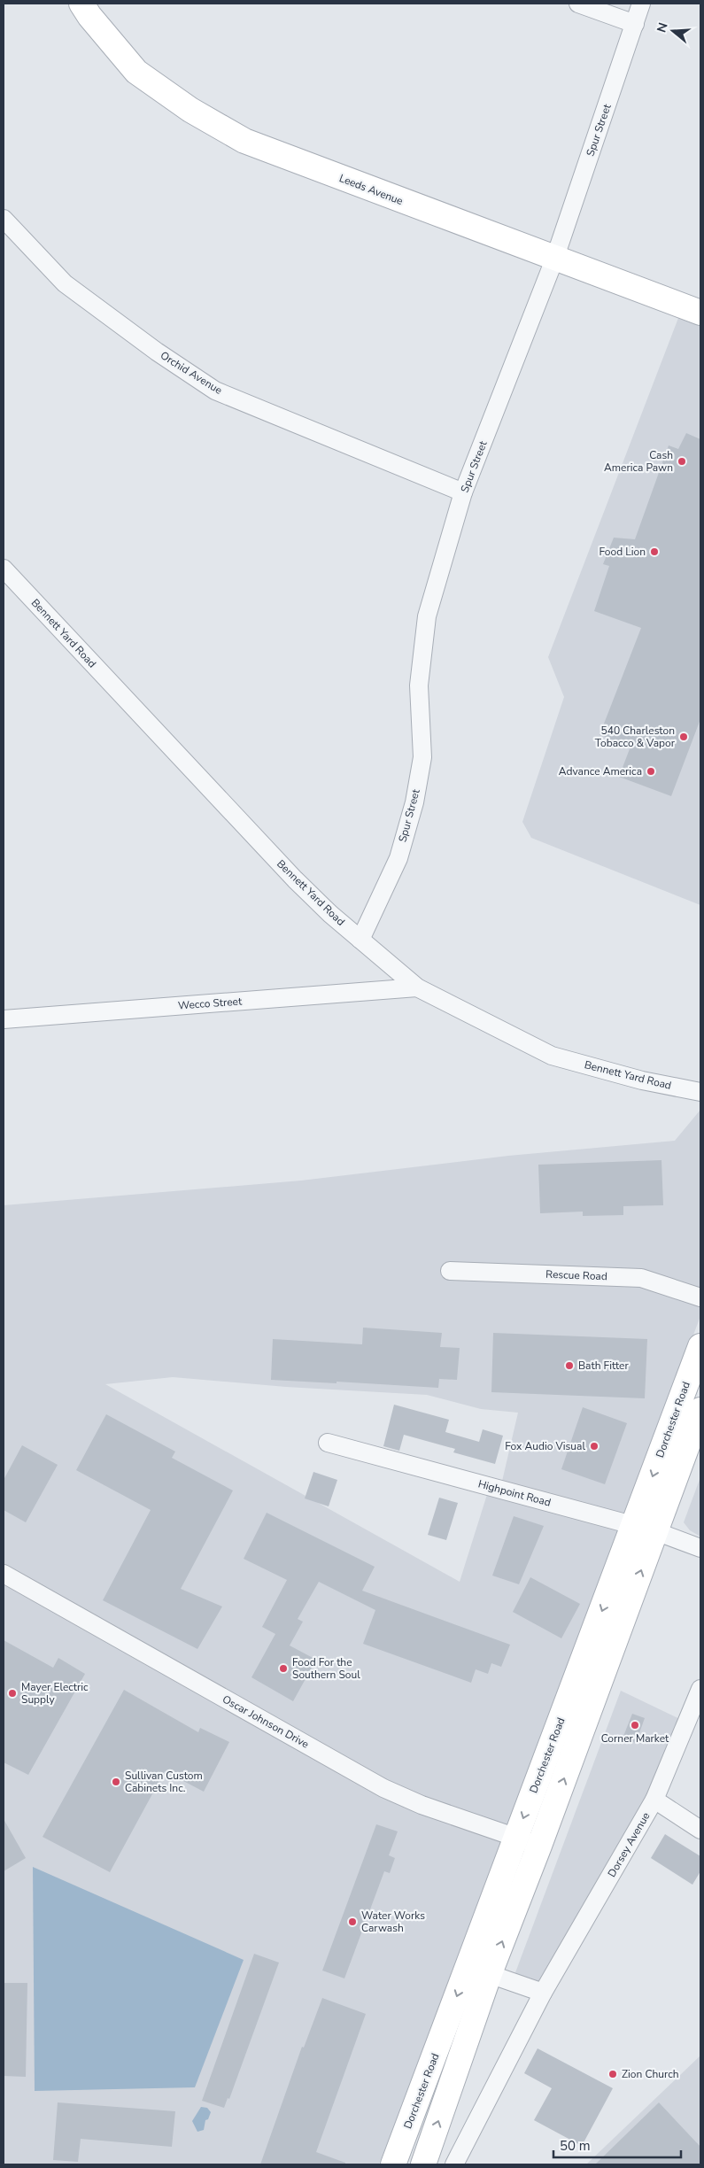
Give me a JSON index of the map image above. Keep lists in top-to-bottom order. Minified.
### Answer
{"streets":{"main road":["Leeds Avenue","Dorchester Road"],"street":["Spur Street","Orchid Avenue","Bennett Yard Road","Wecco Street","Rescue Road","Highpoint Road","Oscar Johnson Drive","Dorsey Avenue"]},"crossings":[["Spur Street","Leeds Avenue"],["Spur Street","Orchid Avenue"],["Spur Street","Bennett Yard Road"],["Bennett Yard Road","Wecco Street"],["Dorchester Road","Highpoint Road"],["Dorchester Road","Oscar Johnson Drive"]],"places":["Cash America Pawn","Food Lion","540 Charleston Tobacco & Vapor","Advance America","Bath Fitter","Fox Audio Visual","Food For the Southern Soul","Mayer Electric Supply","Corner Market","Sullivan Custom Cabinets Inc.","Water Works Carwash","Zion Church"],"scale_bar":"50 m","north":"left"}
